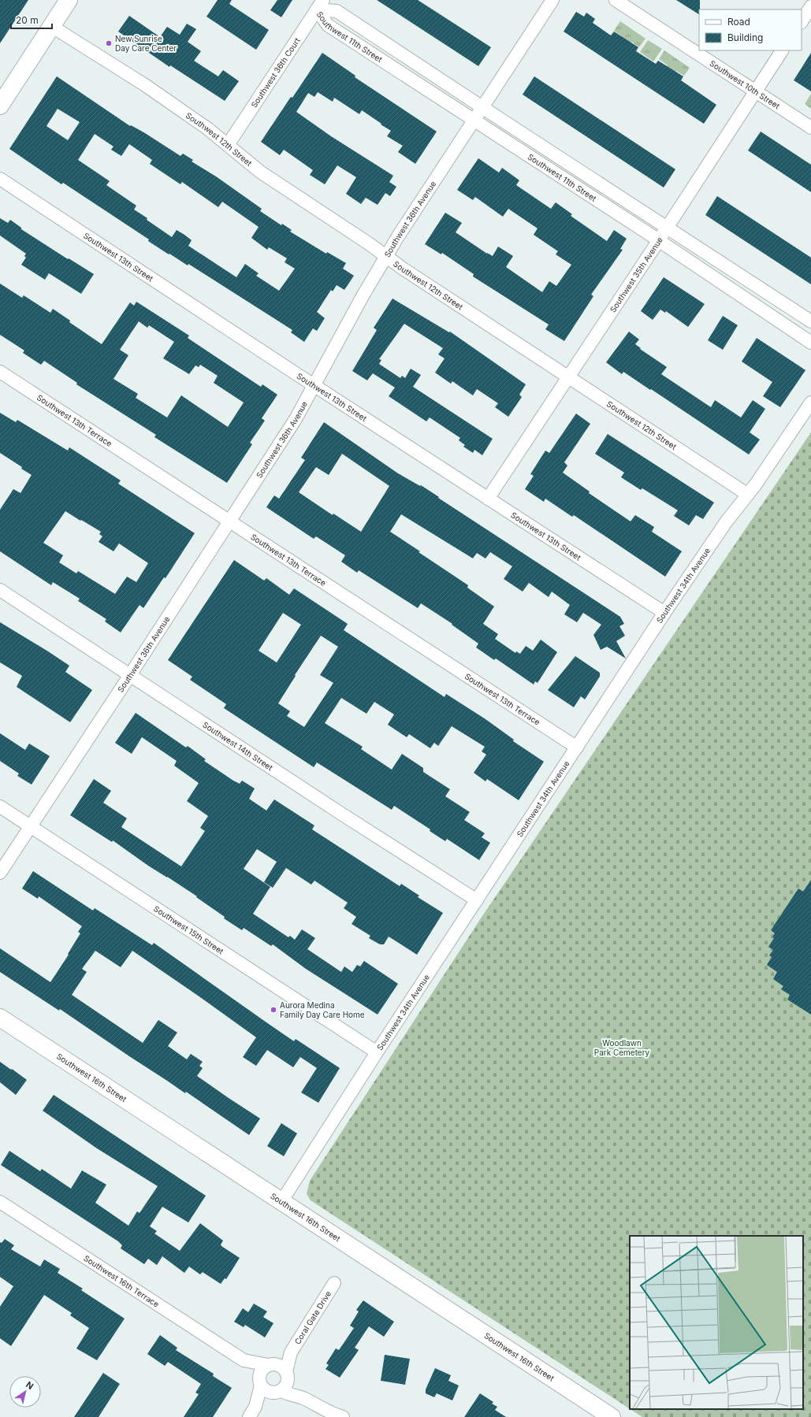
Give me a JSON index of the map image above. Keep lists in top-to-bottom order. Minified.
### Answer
{"streets":{"street":["Southwest 11th Street","Southwest 36th Court","Southwest 10th Street","Southwest 12th Street","Southwest 36th Avenue","Southwest 13th Street","Southwest 35th Avenue","Southwest 13th Terrace","Southwest 34th Avenue","Southwest 14th Street","Southwest 15th Street","Southwest 16th Street","Southwest 16th Terrace","Coral Gate Drive"]},"crossings":[["Southwest 11th Street","Southwest 36th Court"],["Southwest 11th Street","Southwest 36th Avenue"],["Southwest 11th Street","Southwest 35th Avenue"],["Southwest 36th Court","Southwest 12th Street"],["Southwest 10th Street","Southwest 35th Avenue"],["Southwest 12th Street","Southwest 36th Avenue"],["Southwest 12th Street","Southwest 35th Avenue"],["Southwest 12th Street","Southwest 34th Avenue"],["Southwest 36th Avenue","Southwest 13th Street"],["Southwest 36th Avenue","Southwest 13th Terrace"],["Southwest 36th Avenue","Southwest 14th Street"],["Southwest 36th Avenue","Southwest 15th Street"],["Southwest 13th Street","Southwest 35th Avenue"],["Southwest 13th Street","Southwest 34th Avenue"],["Southwest 13th Terrace","Southwest 34th Avenue"],["Southwest 34th Avenue","Southwest 14th Street"],["Southwest 34th Avenue","Southwest 15th Street"],["Southwest 34th Avenue","Southwest 16th Street"],["Southwest 16th Terrace","Coral Gate Drive"]],"parks":["Woodlawn Park Cemetery"],"places":["New Sunrise Day Care Center","Aurora Medina Family Day Care Home"],"legend":["Road","Building"],"scale_bar":"20 m","north":"top right"}
